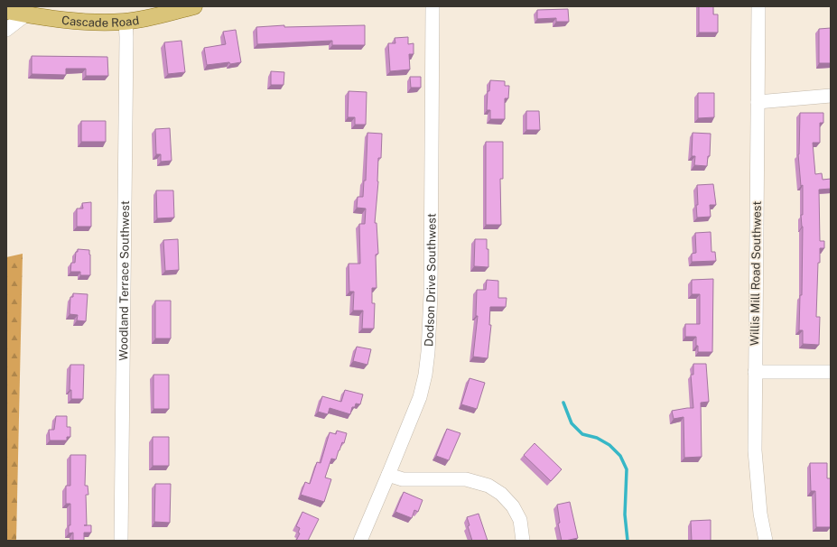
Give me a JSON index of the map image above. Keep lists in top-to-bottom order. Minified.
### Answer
{"streets":{"main road":["Cascade Road"],"street":["Willis Mill Road Southwest","Dodson Drive Southwest","Woodland Terrace Southwest"]},"crossings":[["Cascade Road","Woodland Terrace Southwest"]]}
